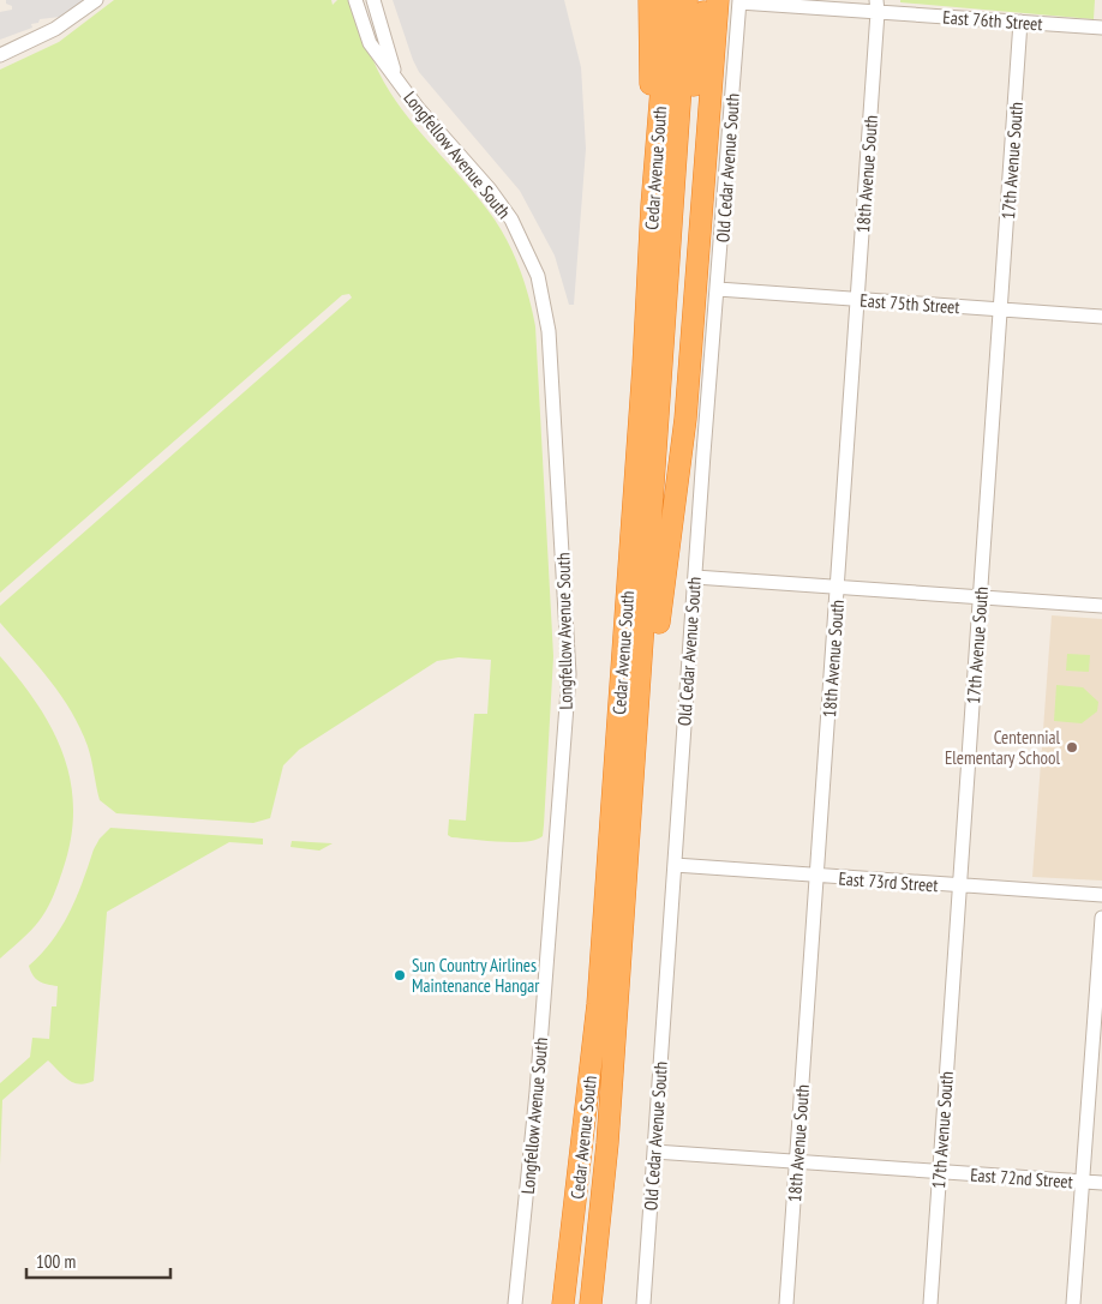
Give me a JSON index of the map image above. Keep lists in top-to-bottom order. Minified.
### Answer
{"streets":{"highway":["Cedar Avenue South"],"street":["East 76th Street","Longfellow Avenue South","17th Avenue South","Old Cedar Avenue South","18th Avenue South","East 75th Street","East 73rd Street","East 72nd Street"]},"crossings":[["East 76th Street","17th Avenue South"],["East 76th Street","Old Cedar Avenue South"],["East 76th Street","18th Avenue South"],["17th Avenue South","East 75th Street"],["17th Avenue South","East 73rd Street"],["17th Avenue South","East 72nd Street"],["Old Cedar Avenue South","East 75th Street"],["Old Cedar Avenue South","East 73rd Street"],["Old Cedar Avenue South","East 72nd Street"],["18th Avenue South","East 75th Street"],["18th Avenue South","East 73rd Street"],["18th Avenue South","East 72nd Street"]],"places":["Centennial Elementary School","Sun Country Airlines Maintenance Hangar"],"scale_bar":"100 m"}
